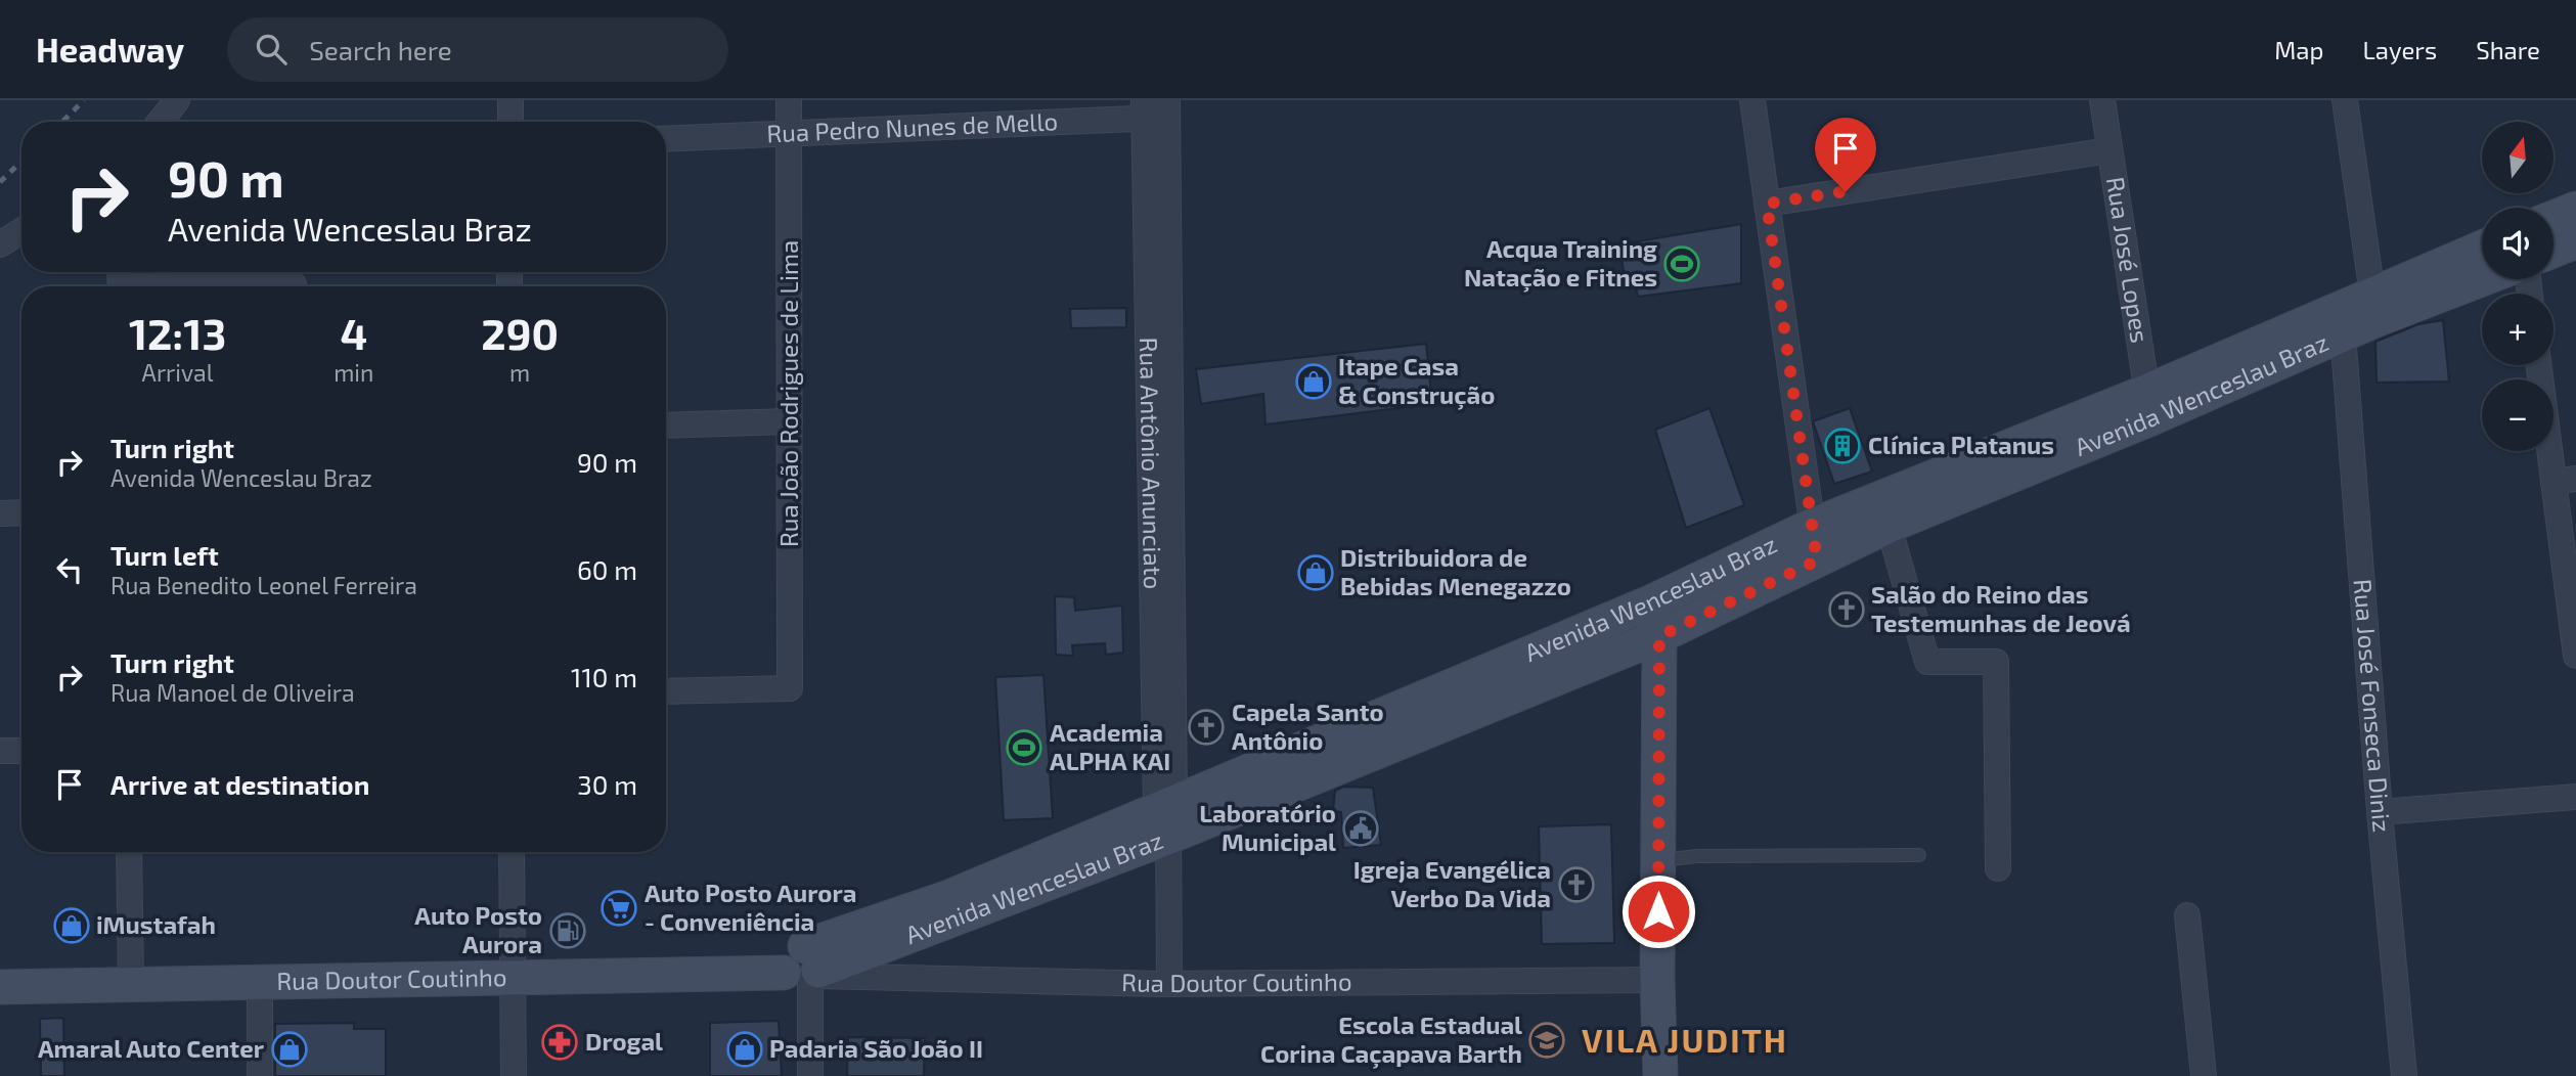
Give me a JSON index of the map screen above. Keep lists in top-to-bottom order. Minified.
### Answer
{"streets":{"main road":["Avenida Wenceslau Braz","Rua Doutor Coutinho"],"street":["Rua Pedro Nunes de Mello","Rua José Lopes","Rua João Rodrigues de Lima","Rua Antônio Anunciato","Rua José Fonseca Diniz"]},"crossings":[["Rua Pedro Nunes de Mello","Rua João Rodrigues de Lima"],["Rua Pedro Nunes de Mello","Rua Antônio Anunciato"],["Rua José Lopes","Avenida Wenceslau Braz"],["Avenida Wenceslau Braz","Rua Antônio Anunciato"],["Avenida Wenceslau Braz","Rua José Fonseca Diniz"],["Avenida Wenceslau Braz","Rua Doutor Coutinho"],["Rua Antônio Anunciato","Rua Doutor Coutinho"]],"districts":["VILA JUDITH"],"places":{"sports":["Acqua Training Natação e Fitnes","Academia ALPHA KAI"],"shop":["Itape Casa & Construção","Distribuidora de Bebidas Menegazzo","iMustafah","Amaral Auto Center","Padaria São João II"],"building":["Clínica Platanus"],"church":["Salão do Reino das Testemunhas de Jeová","Capela Santo Antônio","Igreja Evangélica Verbo Da Vida"],"public building":["Laboratório Municipal"],"supermarket":["Auto Posto Aurora - Conveniência"],"fuel station":["Auto Posto Aurora"],"school or university":["Escola Estadual Corina Caçapava Barth"],"pharmacy":["Drogal"]},"north":"top","page":{"header":"Headway","search":"Search here","nav":["Map","Layers","Share"],"map_buttons":["+","−"],"turn":["90 m","Avenida Wenceslau Braz"],"eta":["12:13","Arrival","4","min","290","m"],"list":[{"name":"Turn right","note":"Avenida Wenceslau Braz","value":"90 m"},{"name":"Turn left","note":"Rua Benedito Leonel Ferreira","value":"60 m"},{"name":"Turn right","note":"Rua Manoel de Oliveira","value":"110 m"},{"name":"Arrive at destination","value":"30 m"}]}}
